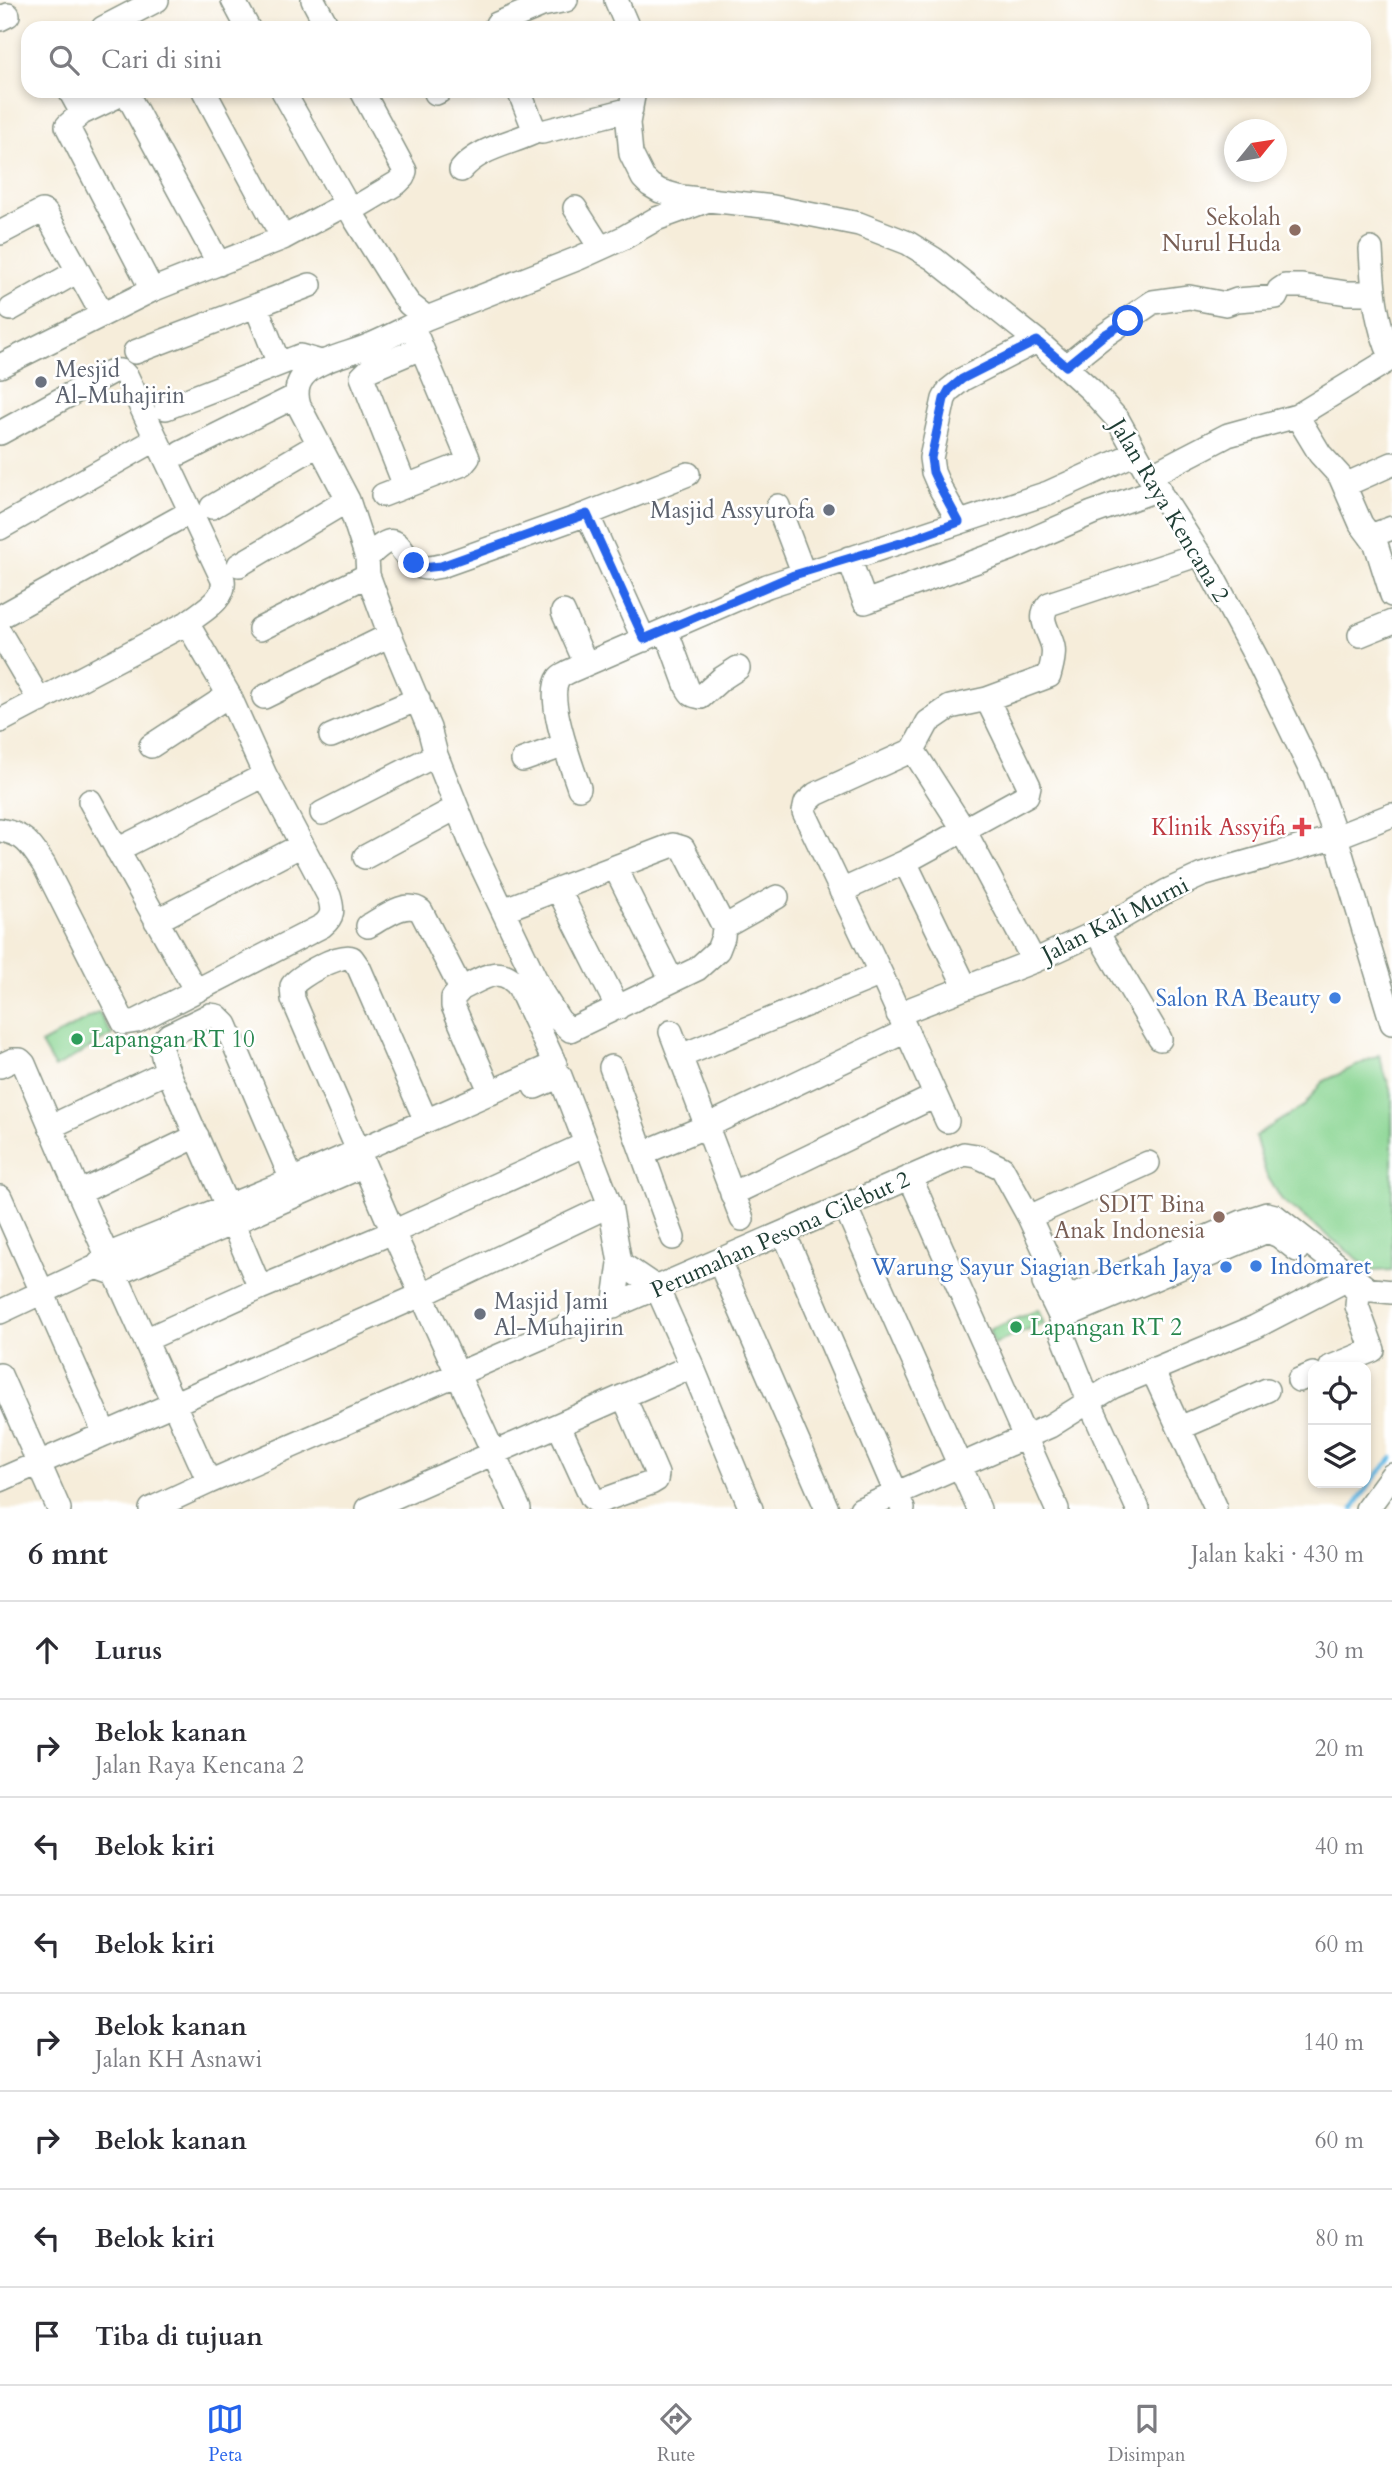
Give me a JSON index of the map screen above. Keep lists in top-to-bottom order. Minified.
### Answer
{"streets":{"street":["Jalan Raya Kencana 2","Jalan Kali Murni","Perumahan Pesona Cilebut 2"]},"crossings":[["Jalan Raya Kencana 2","Jalan Kali Murni"]],"places":{"other":["Sekolah Nurul Huda","Mesjid Al-Muhajirin","Masjid Assyurofa","Salon RA Beauty","Lapangan RT 10","SDIT Bina Anak Indonesia","Indomaret","Warung Sayur Siagian Berkah Jaya","Masjid Jami Al-Muhajirin","Lapangan RT 2"],"health":["Klinik Assyifa"]},"north":"top right","page":{"search":"Cari di sini","heading":["6 mnt","Jalan kaki · 430 m"],"list":[["Lurus","30 m"],["Belok kanan","Jalan Raya Kencana 2","20 m"],["Belok kiri","40 m"],["Belok kiri","60 m"],["Belok kanan","Jalan KH Asnawi","140 m"],["Belok kanan","60 m"],["Belok kiri","80 m"],"Tiba di tujuan"],"nav":["Peta","Rute","Disimpan"]}}
